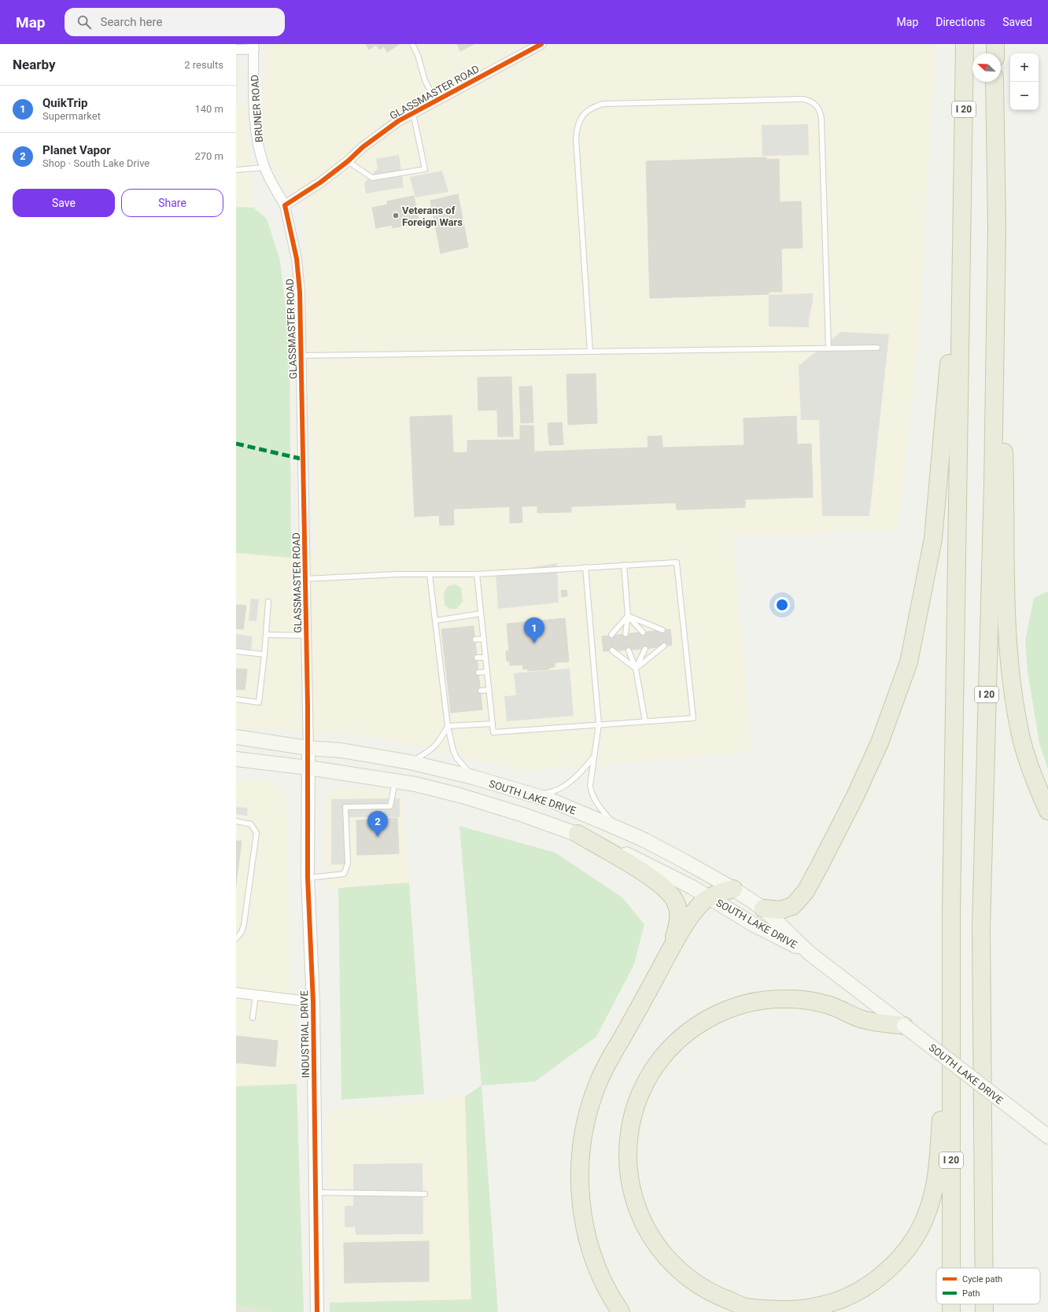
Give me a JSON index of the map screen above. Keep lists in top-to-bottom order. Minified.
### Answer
{"streets":{"highway":["I 20"],"main road":["SOUTH LAKE DRIVE"],"street":["GLASSMASTER ROAD","BRUNER ROAD","INDUSTRIAL DRIVE"]},"crossings":[["GLASSMASTER ROAD","BRUNER ROAD"],["GLASSMASTER ROAD","SOUTH LAKE DRIVE"],["GLASSMASTER ROAD","INDUSTRIAL DRIVE"],["SOUTH LAKE DRIVE","INDUSTRIAL DRIVE"]],"places":["Veterans of Foreign Wars"],"legend":["Cycle path","Path"],"north":"top left","page":{"header":"Map","search":"Search here","nav":["Map","Directions","Saved"],"heading":["Nearby","2 results"],"map_buttons":["+","−"],"list":[{"mark":"1","name":"QuikTrip","note":"Supermarket","value":"140 m"},{"mark":"2","name":"Planet Vapor","note":"Shop · South Lake Drive","value":"270 m"}],"buttons":["Save","Share"],"pins":["1","2"]}}
